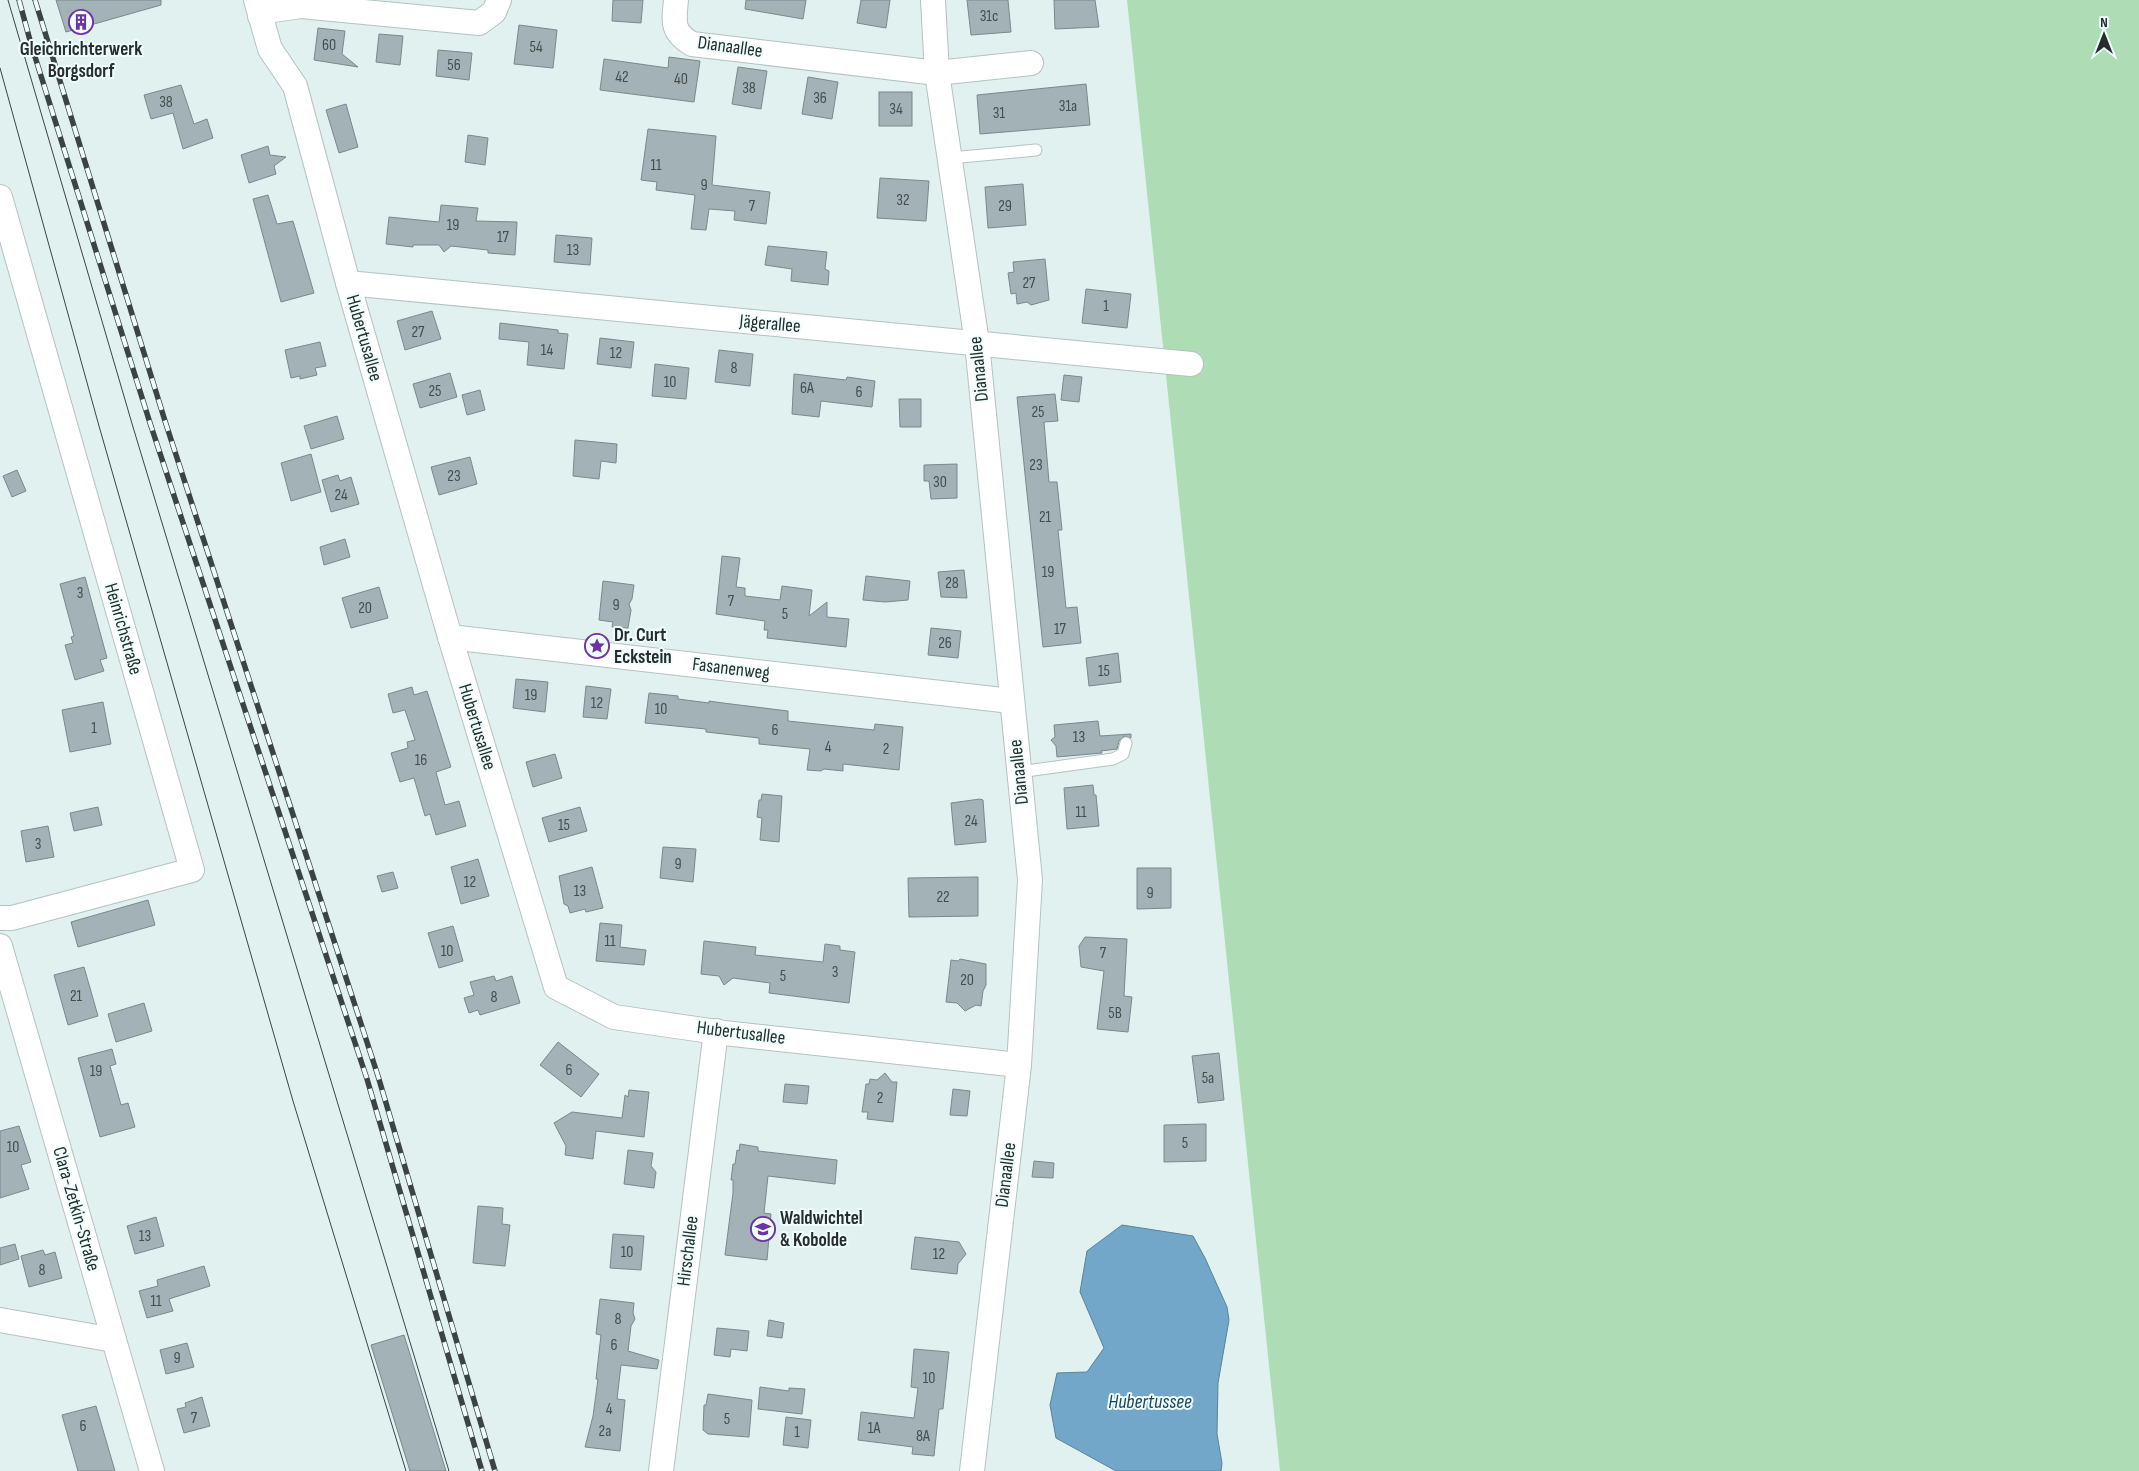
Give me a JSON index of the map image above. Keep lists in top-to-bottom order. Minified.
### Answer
{"streets":{"street":["Dianaallee","Jägerallee","Hubertusallee","Heinrichstraße","Fasanenweg","Clara-Zetkin-Straße","Hirschallee"]},"crossings":[["Dianaallee","Jägerallee"],["Dianaallee","Hubertusallee"],["Dianaallee","Fasanenweg"],["Jägerallee","Hubertusallee"],["Hubertusallee","Fasanenweg"],["Hubertusallee","Hirschallee"]],"water":["Hubertussee"],"places":{"building":["Gleichrichterwerk Borgsdorf"],"place":["Dr. Curt Eckstein"],"school or university":["Waldwichtel & Kobolde"]},"house_numbers":["31c","60","54","56","42","40","38","36","38","31a","34","31","11","9","32","7","29","19","17","13","27","1","27","14","12","8","10","6A","25","6","25","23","23","30","24","21","19","28","3","7","9","20","5","17","26","15","19","12","10","1","6","13","4","2","16","11","24","15","3","9","12","13","9","22","11","10","7","3","5","20","21","8","5B","6","19","5a","2","5","10","13","10","12","8","11","8","6","9","10","4","7","5","6","1A","2a","1","8A"],"north":"top"}
